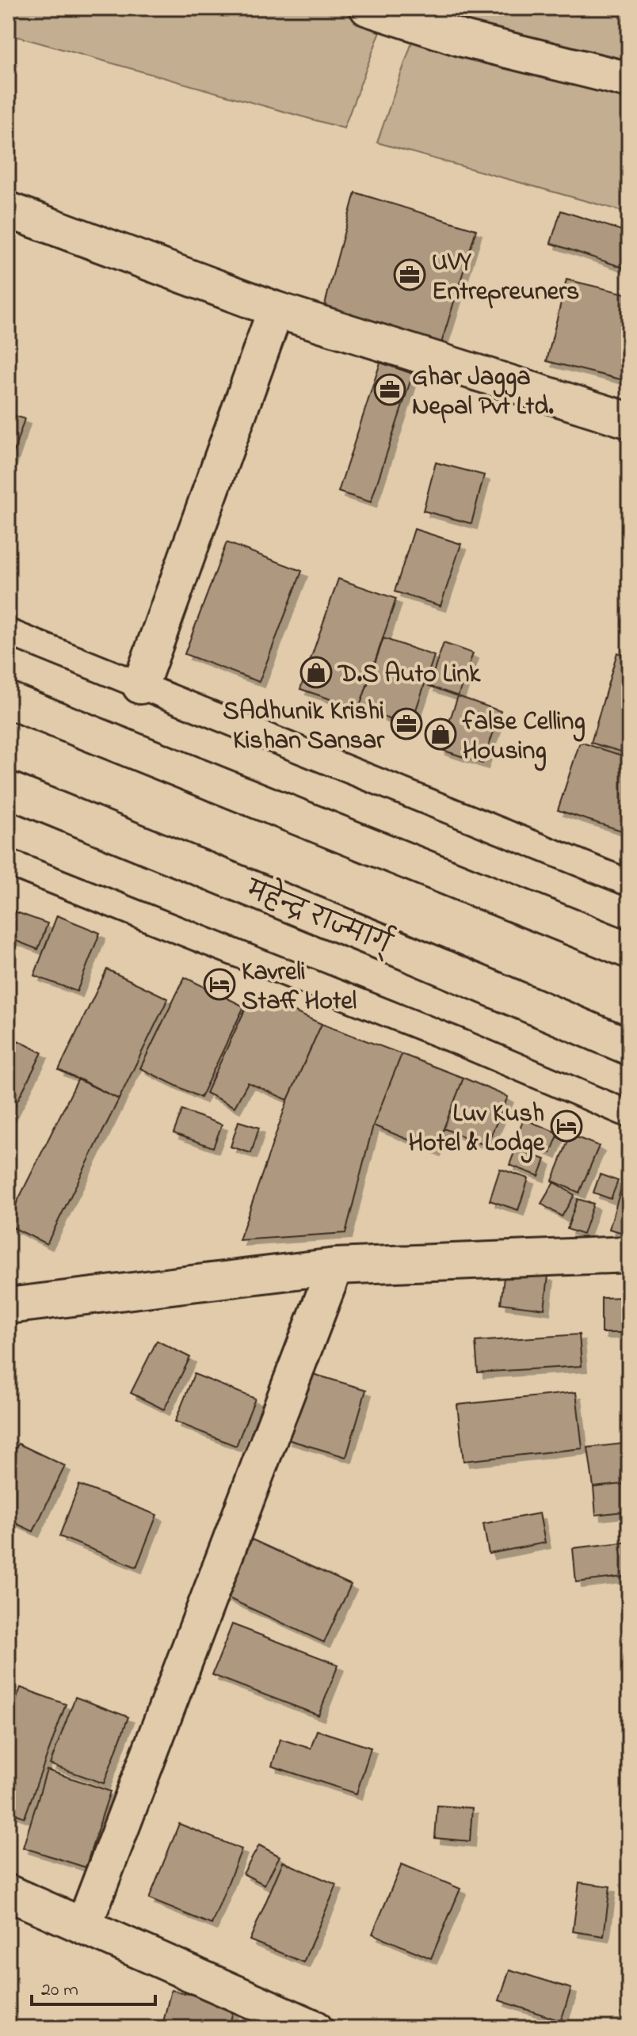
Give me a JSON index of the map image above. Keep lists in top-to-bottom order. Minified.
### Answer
{"streets":{"main road":["महेन्द्र राज्मार्ग्"]},"places":{"office":["UVY Entrepreuners","Ghar Jagga Nepal Pvt Ltd.","SAdhunik Krishi Kishan Sansar"],"shop":["D.S Auto Link","false Celling Housing"],"hotel":["Kavreli Staff Hotel","Luv Kush Hotel & Lodge"]},"scale_bar":"20 m"}
